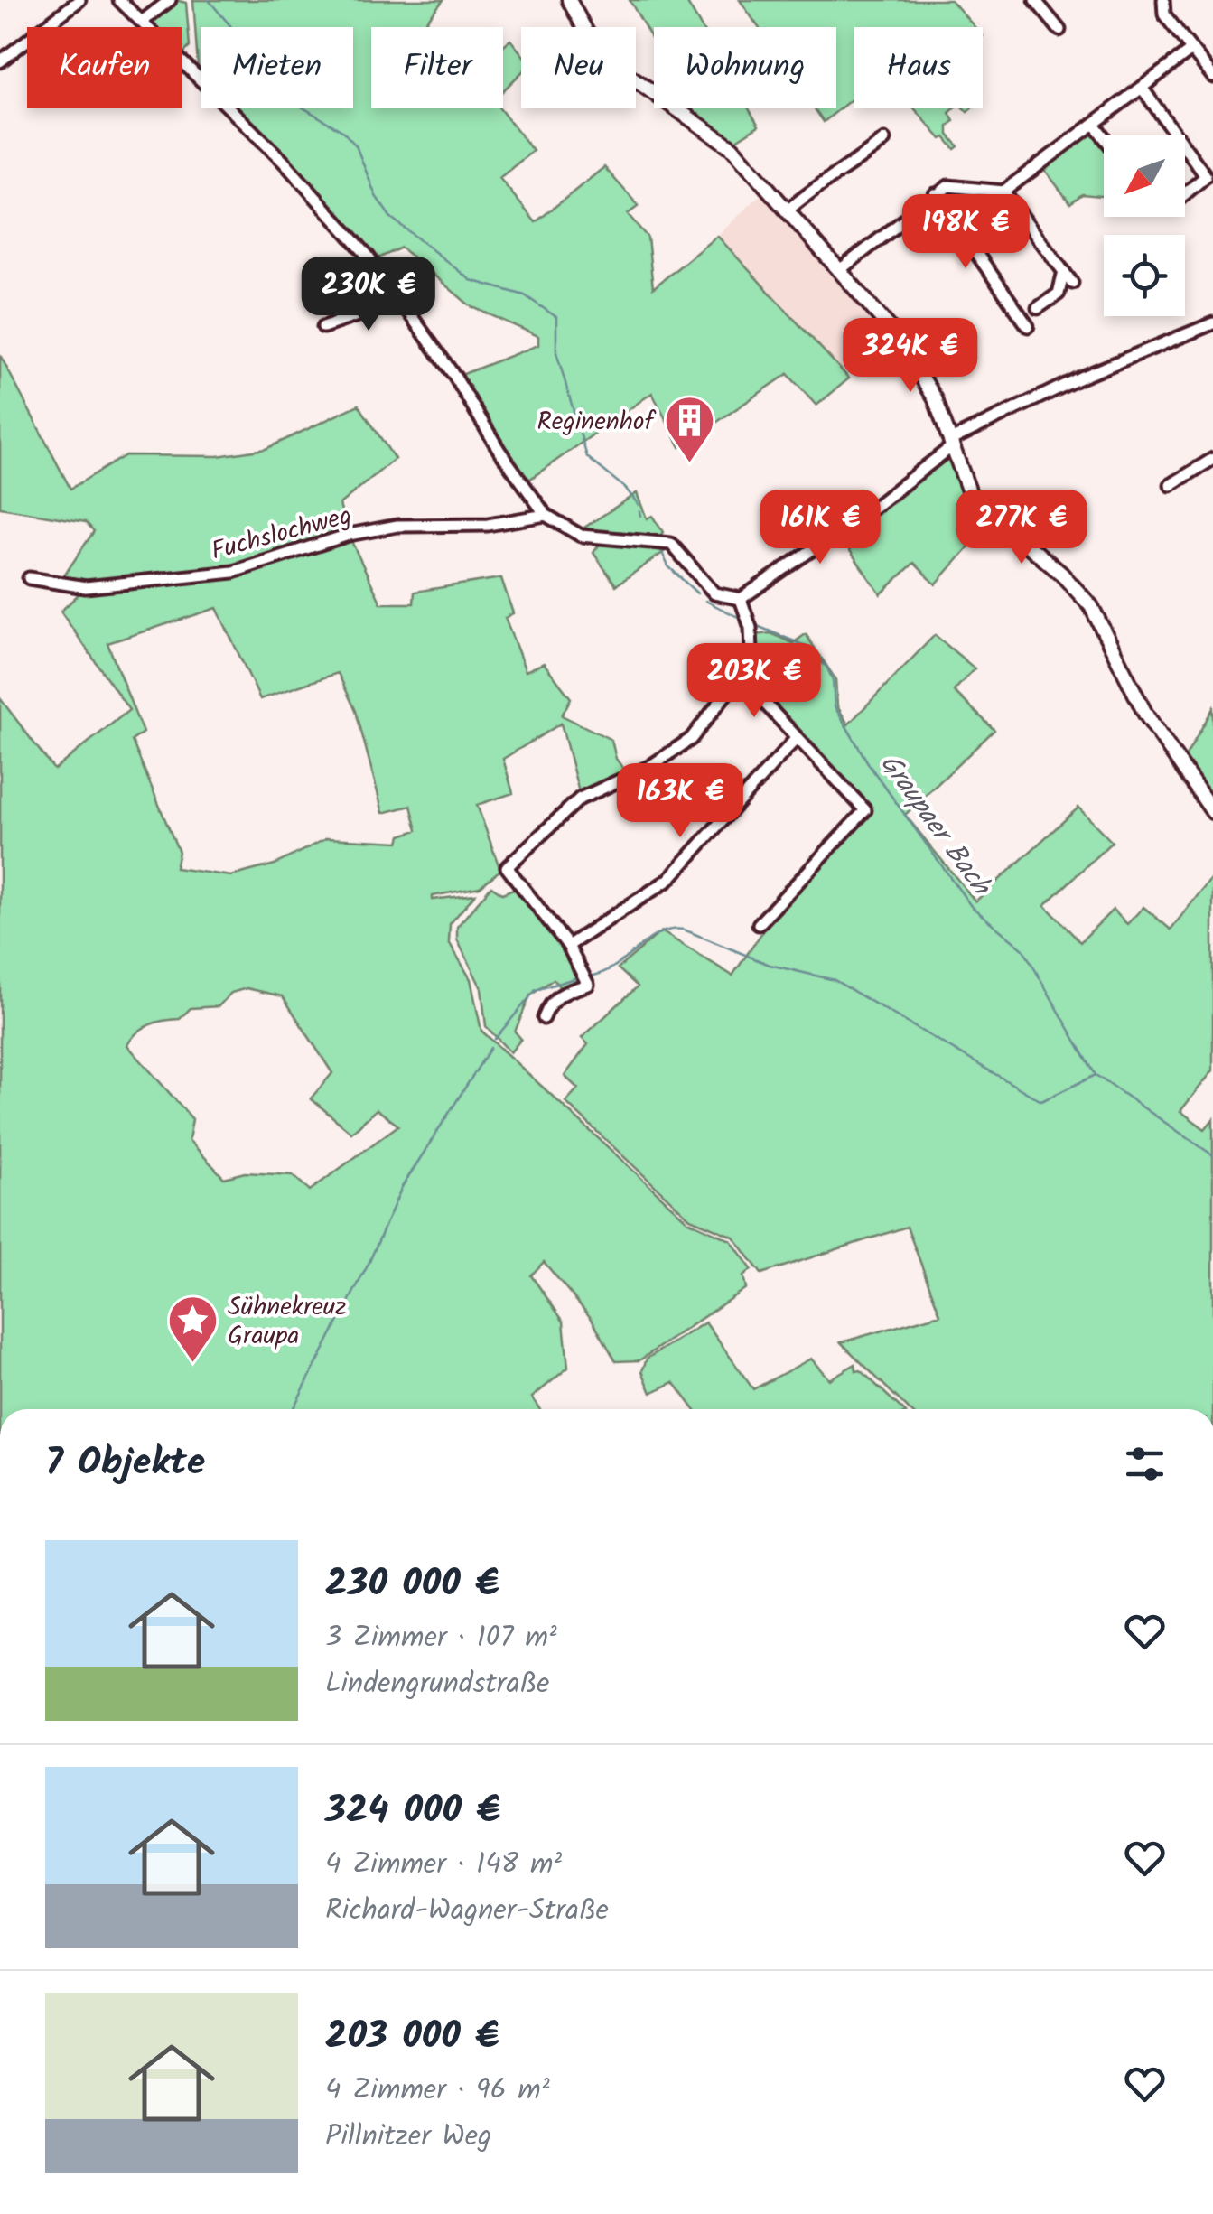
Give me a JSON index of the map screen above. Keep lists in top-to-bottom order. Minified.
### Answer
{"streets":{"street":["Fuchslochweg"]},"water":["Graupaer Bach"],"places":{"building":["Reginenhof"],"place":["Sühnekreuz Graupa"]},"north":"bottom left","page":{"chip":["Kaufen","Mieten","Filter","Neu","Wohnung","Haus"],"price":["198K €","230K €","324K €","161K €","277K €","203K €","163K €"],"heading":"7 Objekte","list":[{"name":"230 000 €","note":"3 Zimmer · 107 m² · Lindengrundstraße"},{"name":"324 000 €","note":"4 Zimmer · 148 m² · Richard-Wagner-Straße"},{"name":"203 000 €","note":"4 Zimmer · 96 m² · Pillnitzer Weg"}]}}
